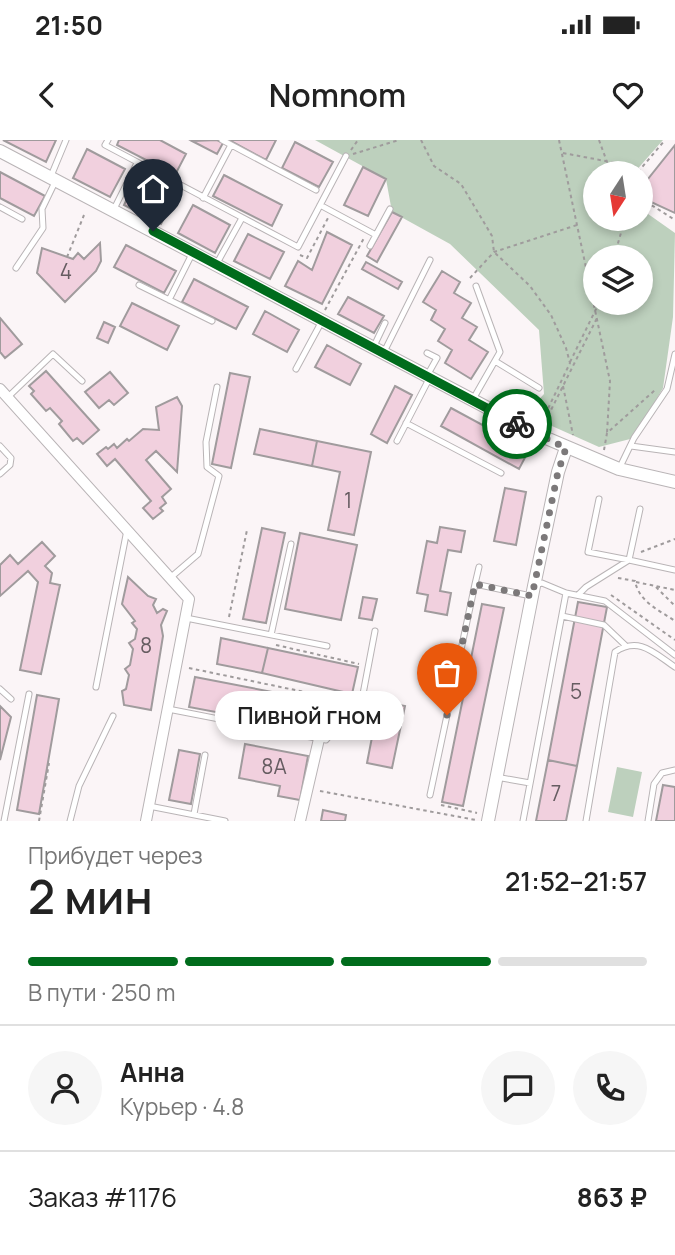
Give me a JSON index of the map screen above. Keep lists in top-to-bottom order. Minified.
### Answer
{"places":["Пивной гном"],"house_numbers":["4","1","8","5","8А","7"],"north":"bottom","page":{"status":"21:50","header":"Nomnom","bubble":"Пивной гном","heading":["2 мин","Прибудет через","21:52–21:57"],"panel":["Анна","Курьер · 4.8","Заказ #1176","863 ₽"],"bar":"В пути · 250 m"}}
